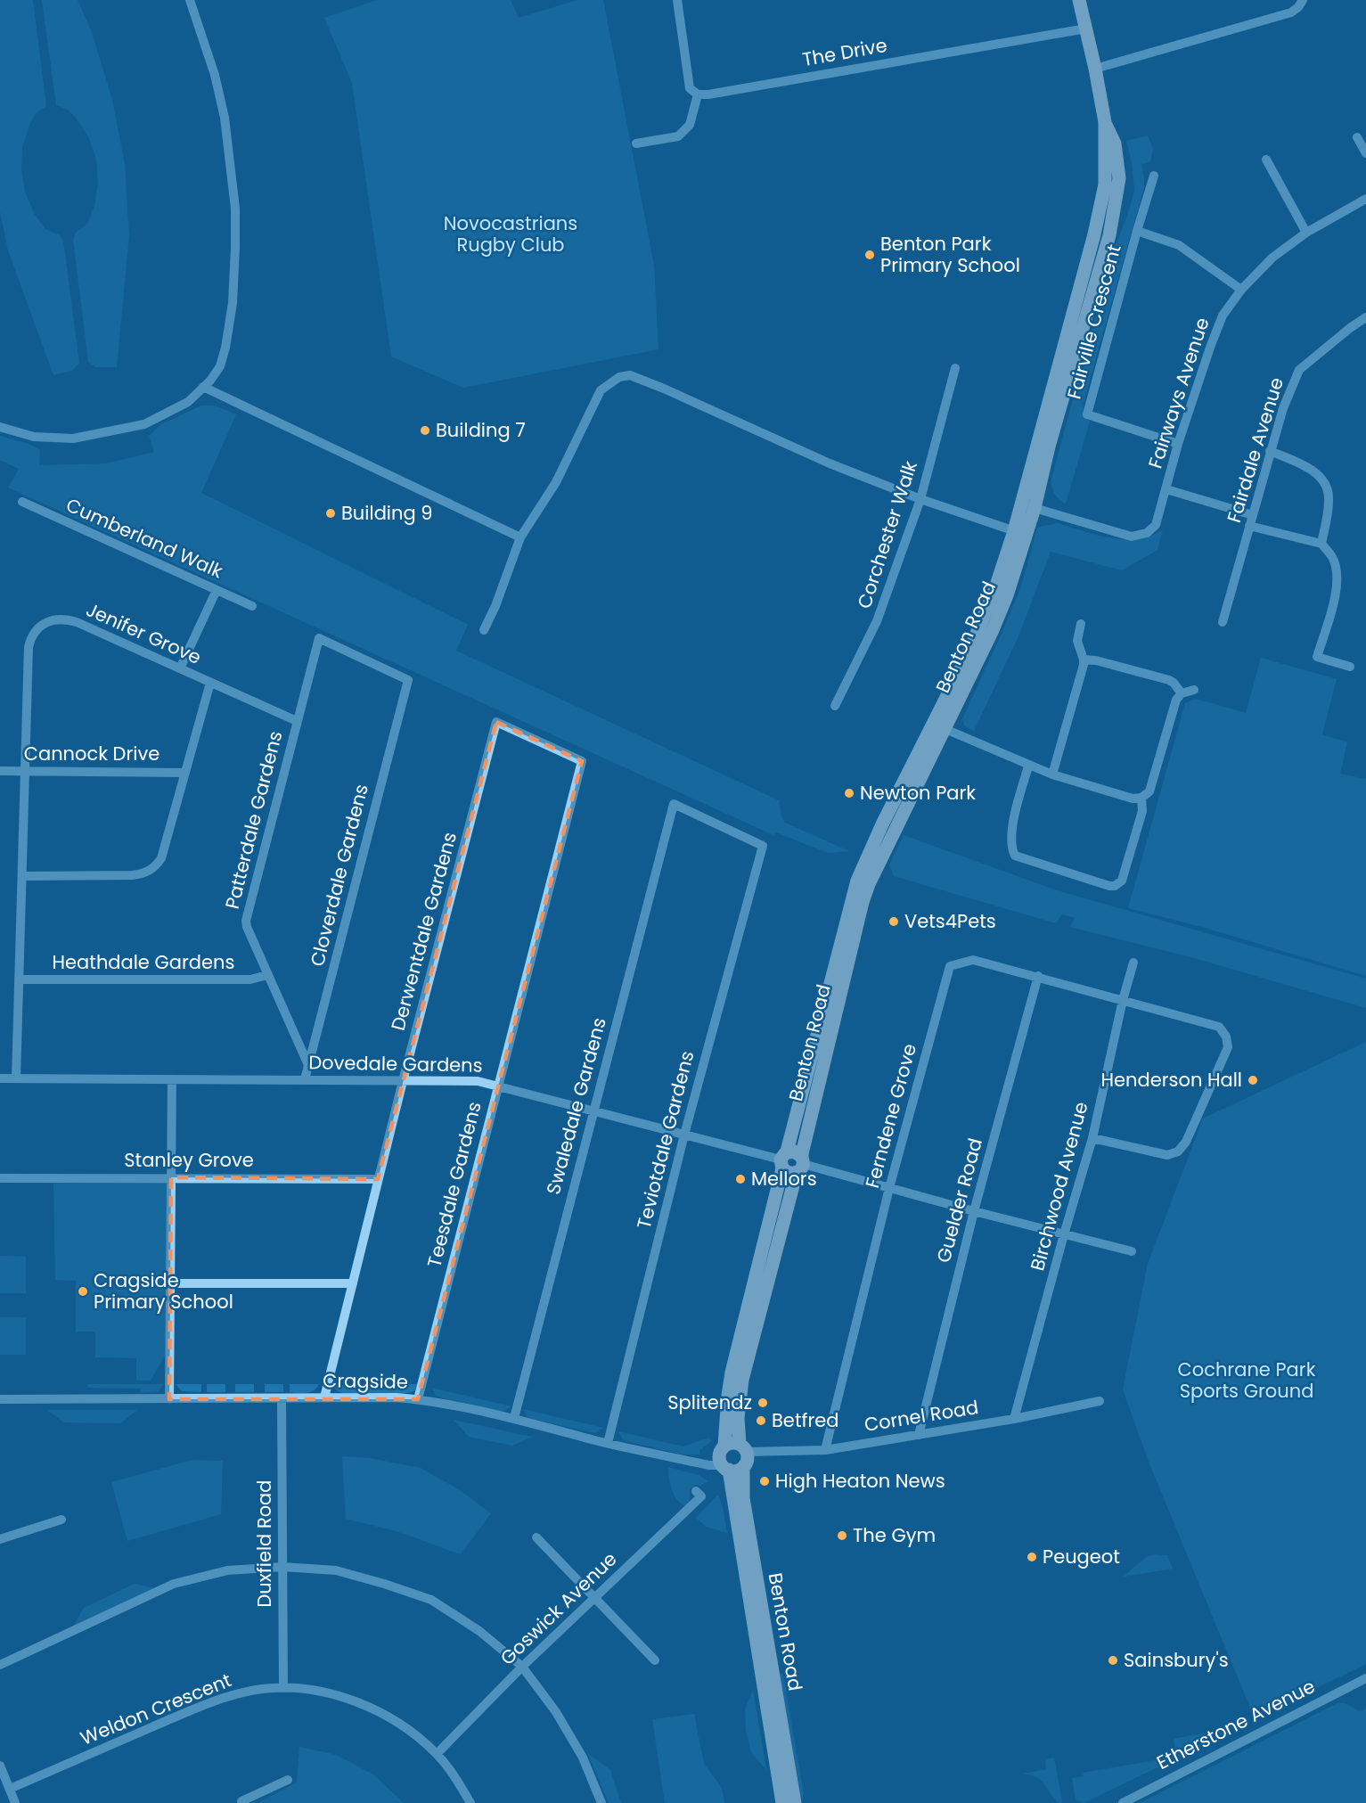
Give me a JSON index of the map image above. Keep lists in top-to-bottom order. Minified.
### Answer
{"streets":{"main road":["Benton Road"],"street":["The Drive","Fairville Crescent","Fairways Avenue","Fairdale Avenue","Corchester Walk","Cumberland Walk","Jenifer Grove","Cannock Drive","Patterdale Gardens","Cloverdale Gardens","Derwentdale Gardens","Heathdale Gardens","Dovedale Gardens","Swaledale Gardens","Ferndene Grove","Teviotdale Gardens","Stanley Grove","Teesdale Gardens","Birchwood Avenue","Guelder Road","Cragside","Cornel Road","Duxfield Road","Goswick Avenue","Weldon Crescent","Etherstone Avenue"]},"crossings":[["The Drive","Benton Road"],["Fairville Crescent","Fairways Avenue"],["Fairways Avenue","Benton Road"],["Jenifer Grove","Cannock Drive"],["Jenifer Grove","Patterdale Gardens"],["Jenifer Grove","Heathdale Gardens"],["Jenifer Grove","Dovedale Gardens"],["Benton Road","Dovedale Gardens"],["Benton Road","Cragside"],["Benton Road","Cornel Road"],["Patterdale Gardens","Cloverdale Gardens"],["Patterdale Gardens","Heathdale Gardens"],["Cloverdale Gardens","Dovedale Gardens"],["Derwentdale Gardens","Dovedale Gardens"],["Derwentdale Gardens","Stanley Grove"],["Derwentdale Gardens","Teesdale Gardens"],["Derwentdale Gardens","Cragside"],["Dovedale Gardens","Swaledale Gardens"],["Dovedale Gardens","Teviotdale Gardens"],["Dovedale Gardens","Teesdale Gardens"],["Swaledale Gardens","Teviotdale Gardens"],["Swaledale Gardens","Cragside"],["Ferndene Grove","Birchwood Avenue"],["Ferndene Grove","Guelder Road"],["Ferndene Grove","Cornel Road"],["Teviotdale Gardens","Cragside"],["Teesdale Gardens","Cragside"],["Birchwood Avenue","Cornel Road"],["Guelder Road","Cornel Road"],["Cragside","Cornel Road"],["Cragside","Duxfield Road"],["Duxfield Road","Weldon Crescent"],["Goswick Avenue","Weldon Crescent"]],"parks":["Novocastrians Rugby Club","Cochrane Park Sports Ground"],"places":["Benton Park Primary School","Building 7","Building 9","Newton Park","Vets4Pets","Henderson Hall","Mellors","Cragside Primary School","Splitendz","Betfred","High Heaton News","The Gym","Peugeot","Sainsbury's"]}
